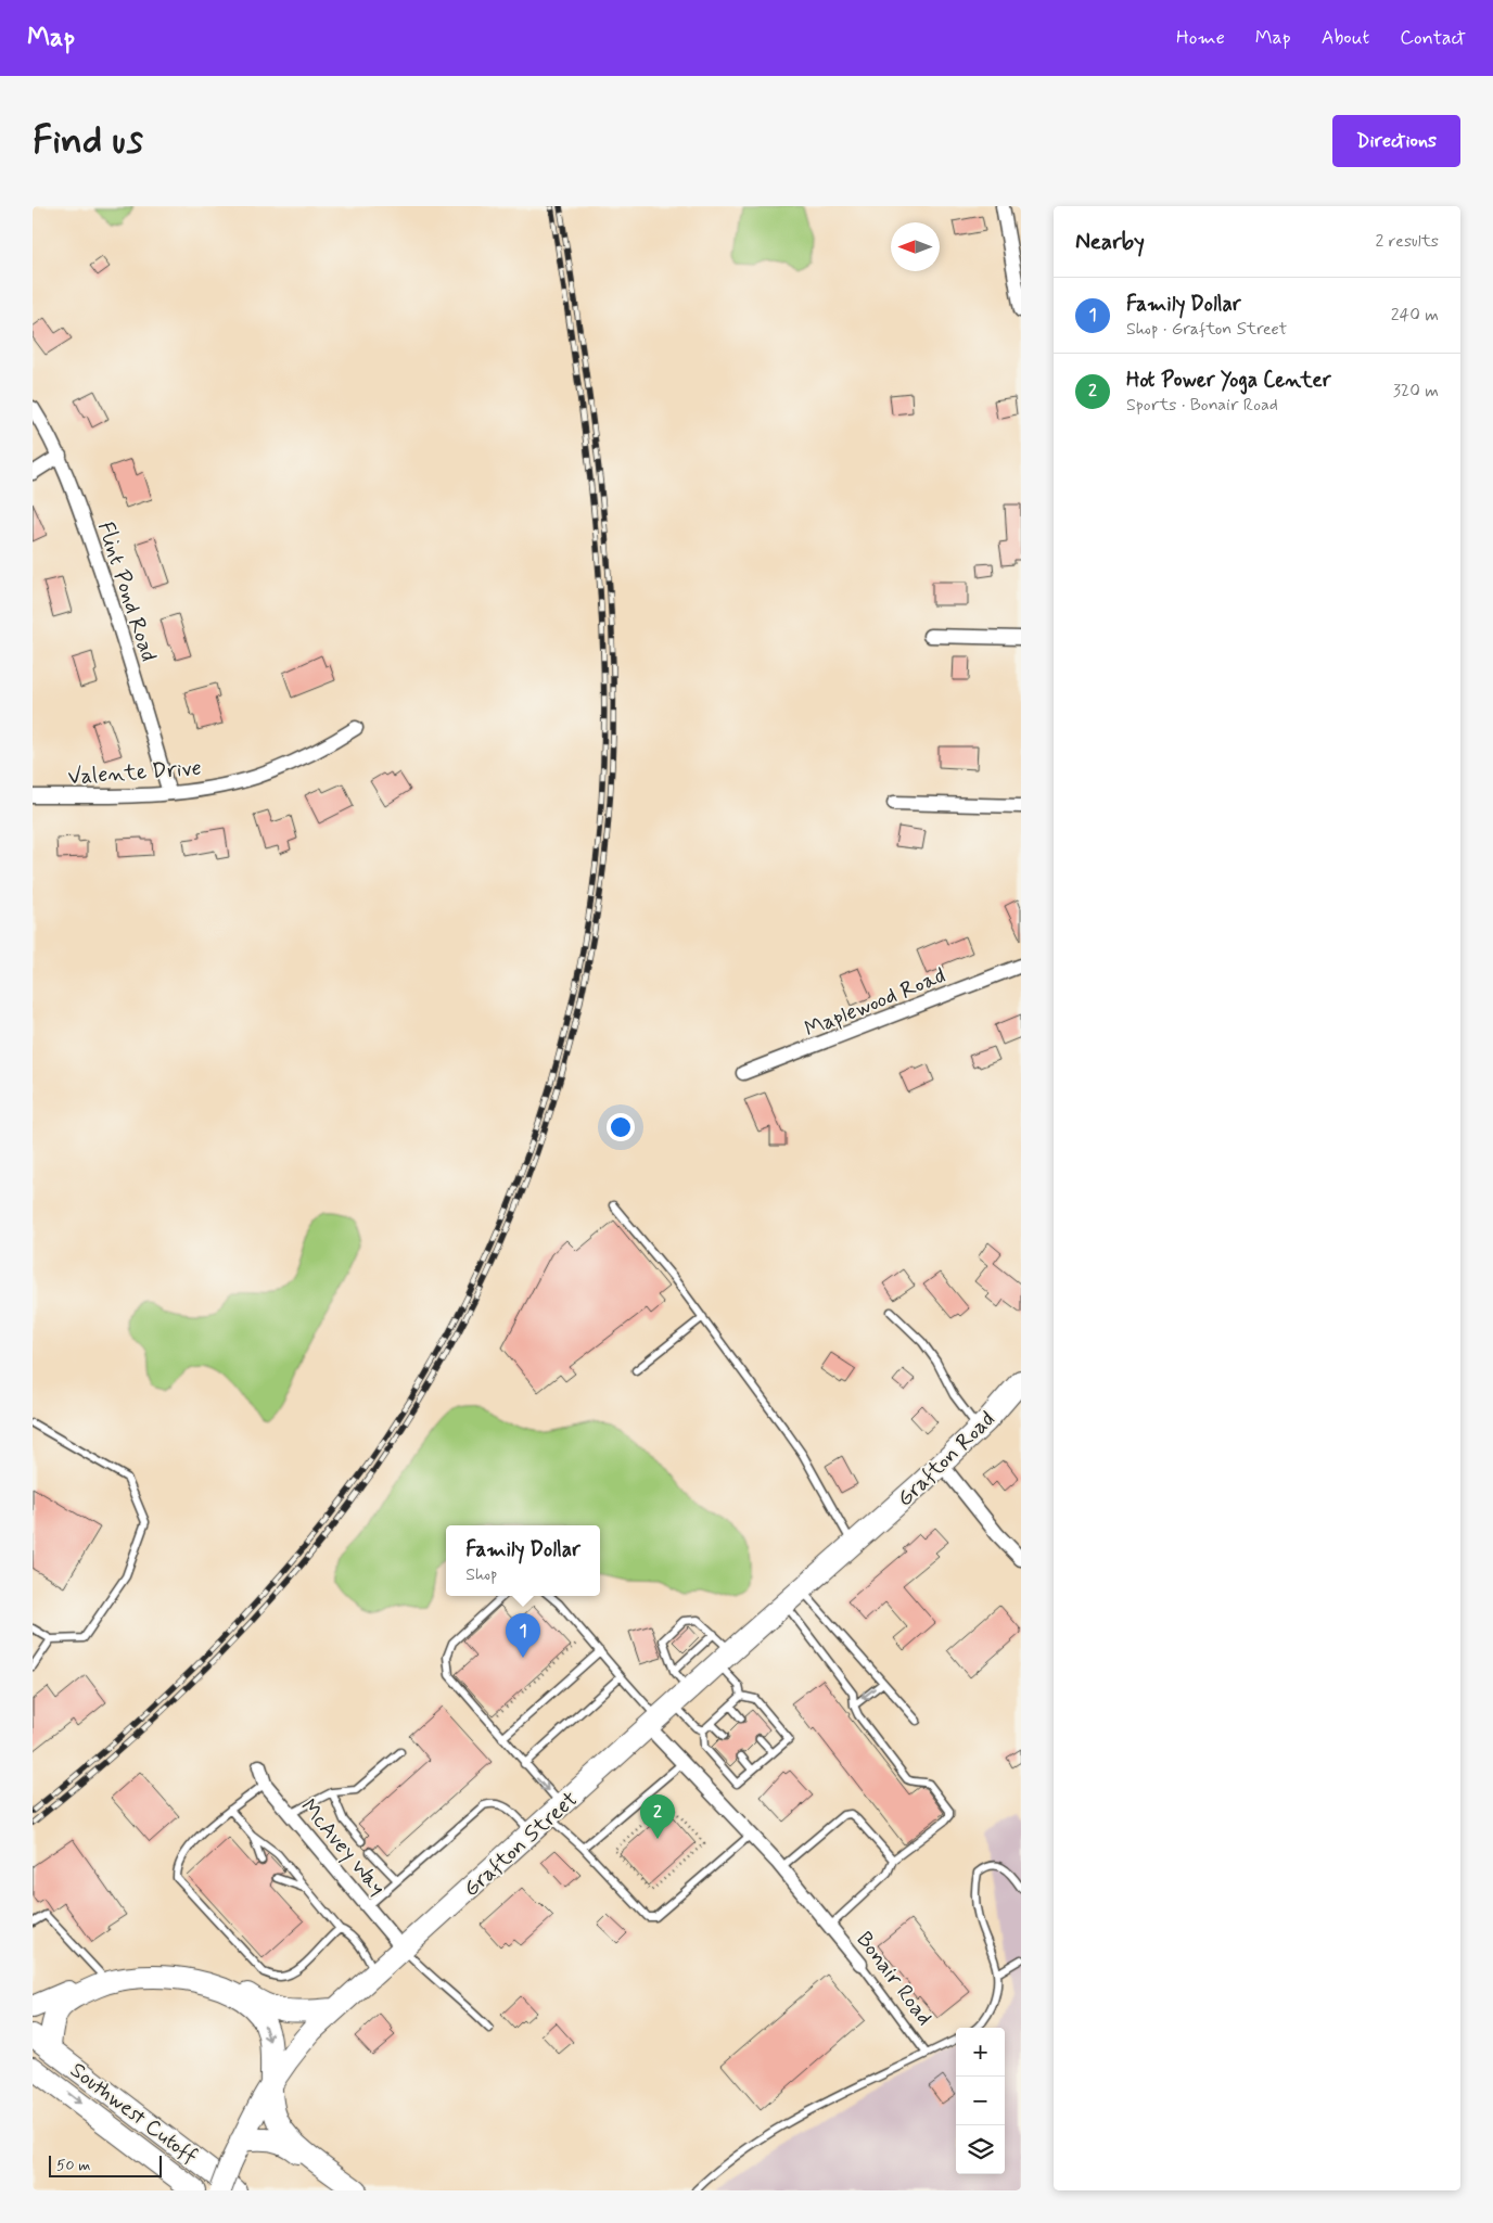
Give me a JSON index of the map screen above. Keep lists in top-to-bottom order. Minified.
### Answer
{"streets":{"main road":["Grafton Road","Grafton Street","Southwest Cutoff"],"street":["Flint Pond Road","Valente Drive","Maplewood Road","McAvey Way","Bonair Road"]},"crossings":[["Flint Pond Road","Valente Drive"],["Grafton Road","Grafton Street"],["Grafton Street","McAvey Way"],["Grafton Street","Bonair Road"]],"scale_bar":"50 m","north":"left","page":{"header":"Map","nav":["Home","Map","About","Contact"],"buttons":"Directions","title":"Find us","heading":["Nearby","2 results"],"list":[{"mark":"1","name":"Family Dollar","note":"Shop · Grafton Street","value":"240 m"},{"mark":"2","name":"Hot Power Yoga Center","note":"Sports · Bonair Road","value":"320 m"}],"popup":["Family Dollar","Shop"],"pins":["1","2"],"map_buttons":["+","−"],"scale":"50 m"}}
